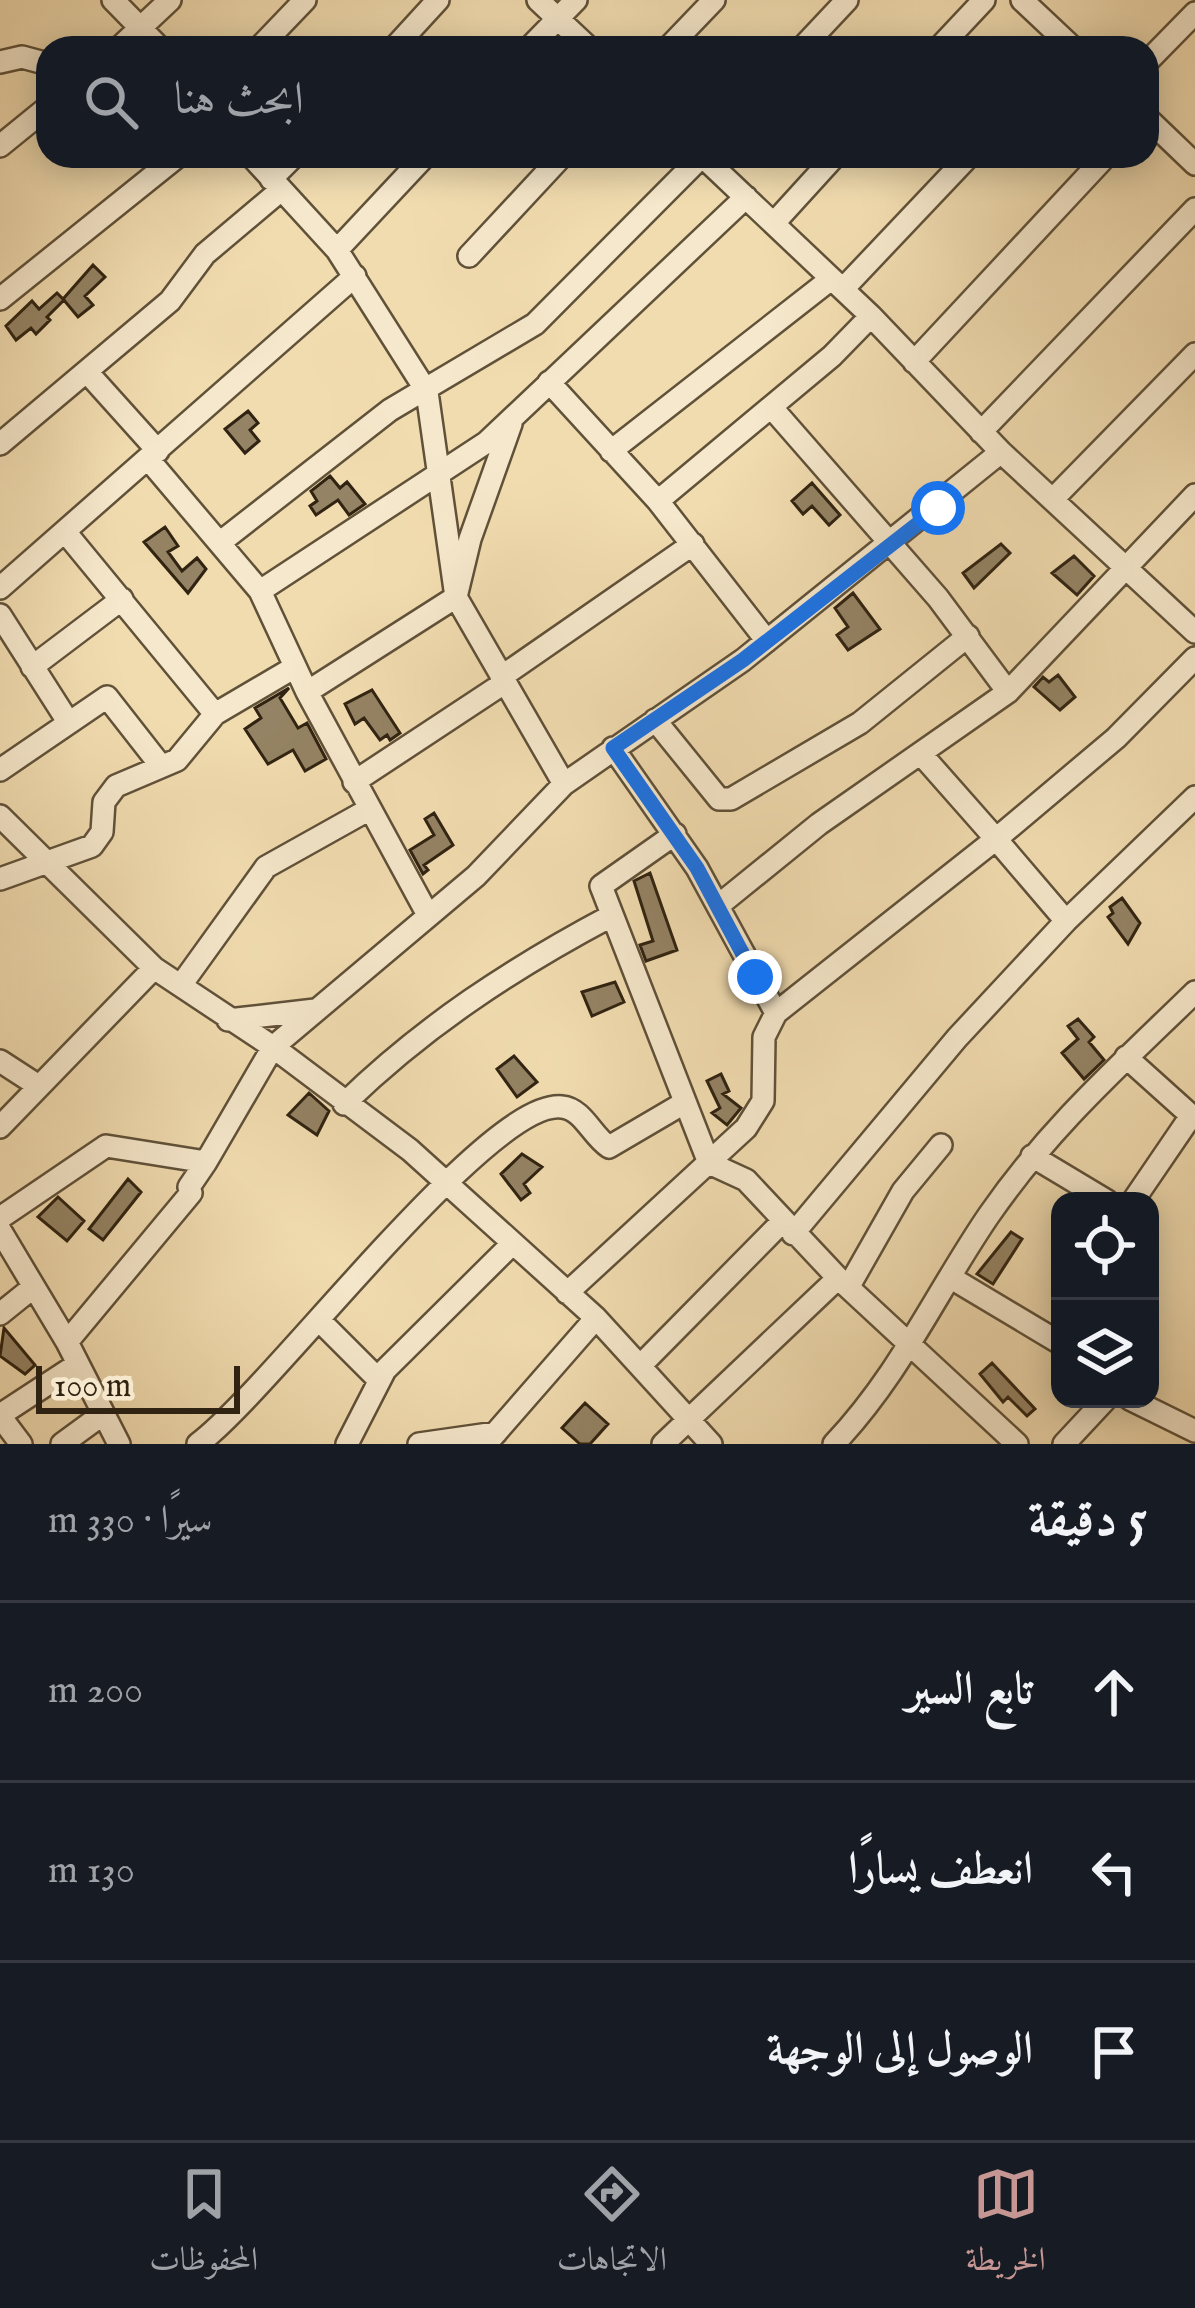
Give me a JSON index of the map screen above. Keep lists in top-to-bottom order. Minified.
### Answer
{"scale_bar":"100 m","page":{"search":"ابحث هنا","scale":"100 m","heading":["5 دقيقة","سيرًا · 330 m"],"list":[["تابع السير","200 m"],["انعطف يسارًا","130 m"],"الوصول إلى الوجهة"],"nav":["الخريطة","الاتجاهات","المحفوظات"]}}
